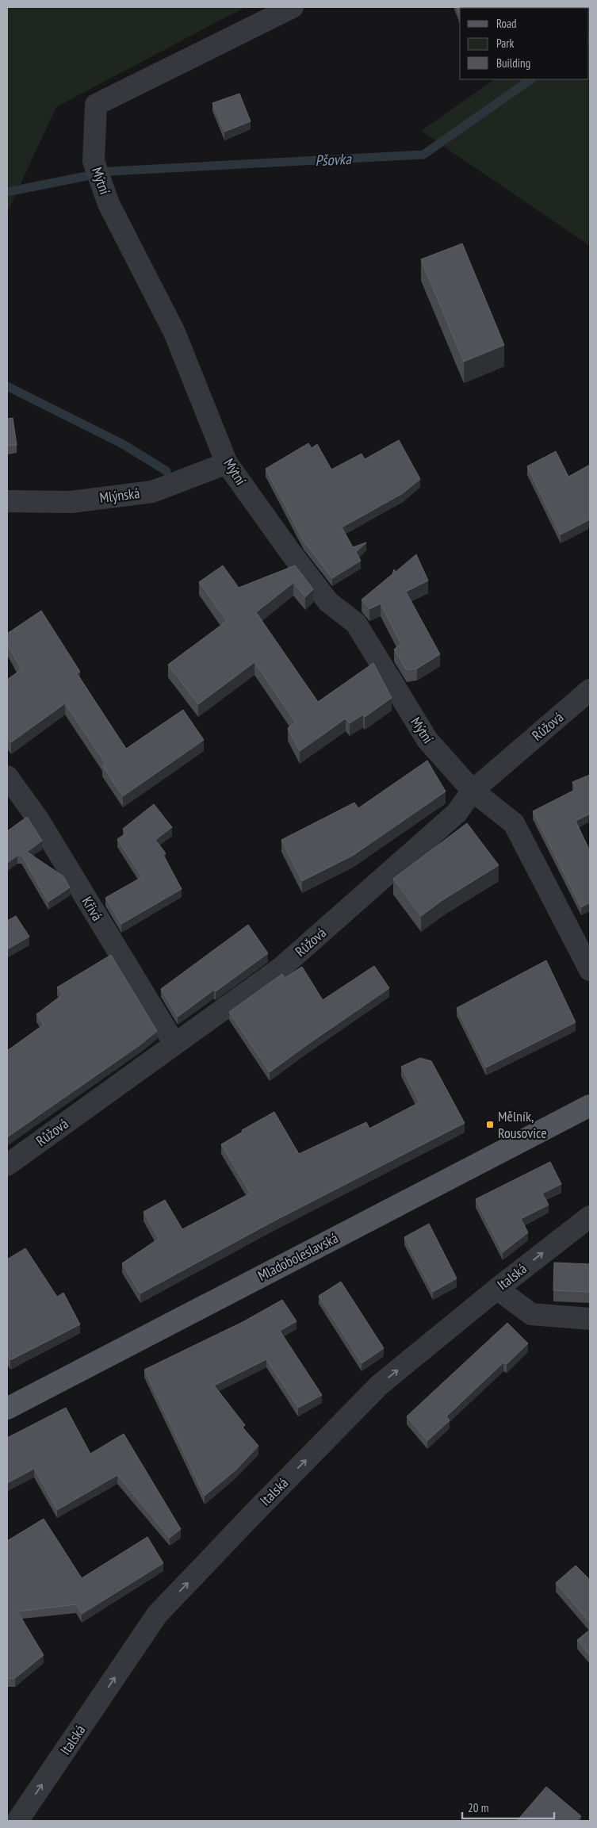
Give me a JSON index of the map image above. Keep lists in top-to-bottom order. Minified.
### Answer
{"streets":{"main road":["Mladoboleslavská"],"street":["Mýtní","Mlýnská","Růžová","Křivá","Italská"]},"crossings":[["Mýtní","Mlýnská"],["Mýtní","Růžová"],["Růžová","Křivá"]],"one_way":["Italská"],"water":["Pšovka"],"places":{"transit":["Mělník, Rousovice"]},"legend":["Road","Park","Building"],"scale_bar":"20 m"}
